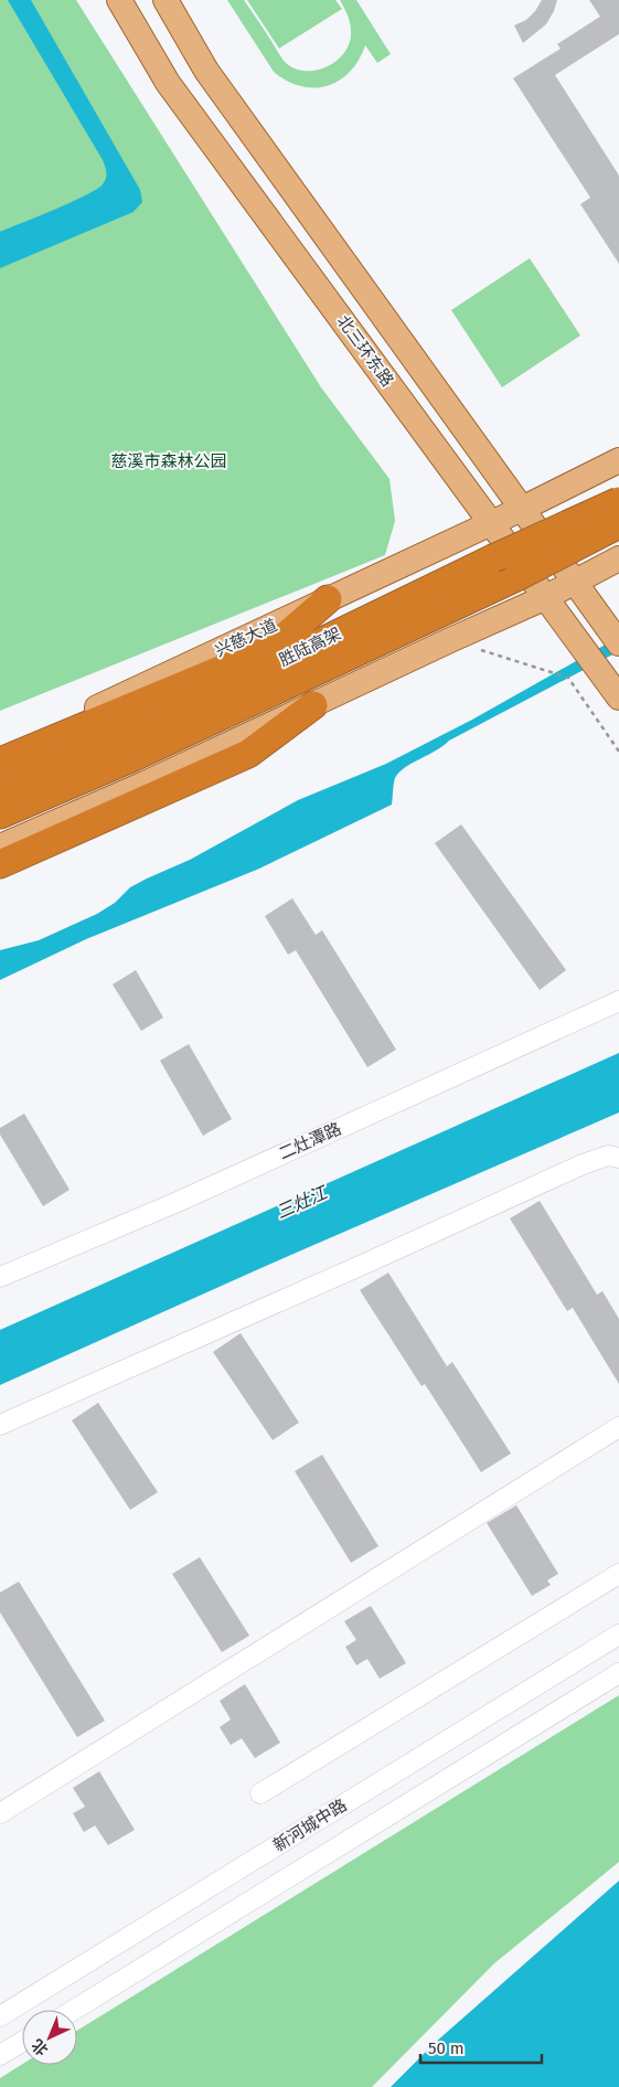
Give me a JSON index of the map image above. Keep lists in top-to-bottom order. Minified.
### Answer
{"streets":{"highway":["胜陆高架"],"main road":["北三环东路","兴慈大道"],"street":["二灶潭路","新河城中路"]},"crossings":[["北三环东路","兴慈大道"]],"water":["三灶江"],"parks":["慈溪市森林公园"],"scale_bar":"50 m","north":"bottom left"}
